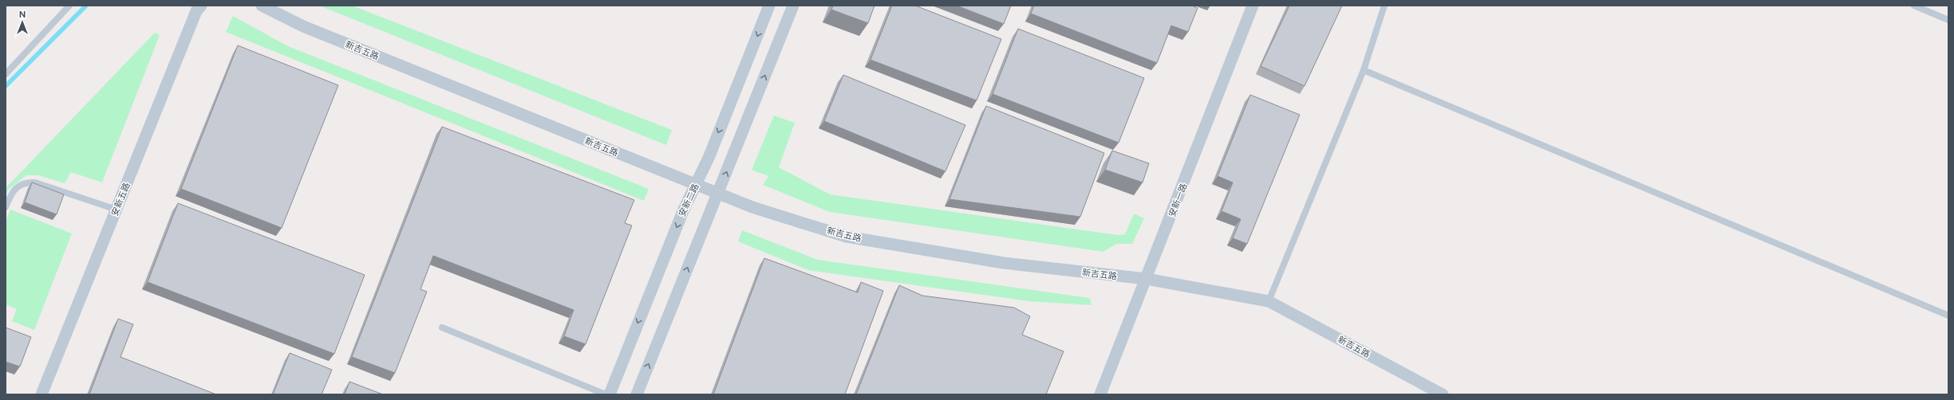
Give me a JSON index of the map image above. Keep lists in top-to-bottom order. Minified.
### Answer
{"streets":{"street":["新吉五路","安新五路","安新二路","安新一路"]},"crossings":[["新吉五路","安新二路"],["新吉五路","安新一路"]],"north":"top"}
